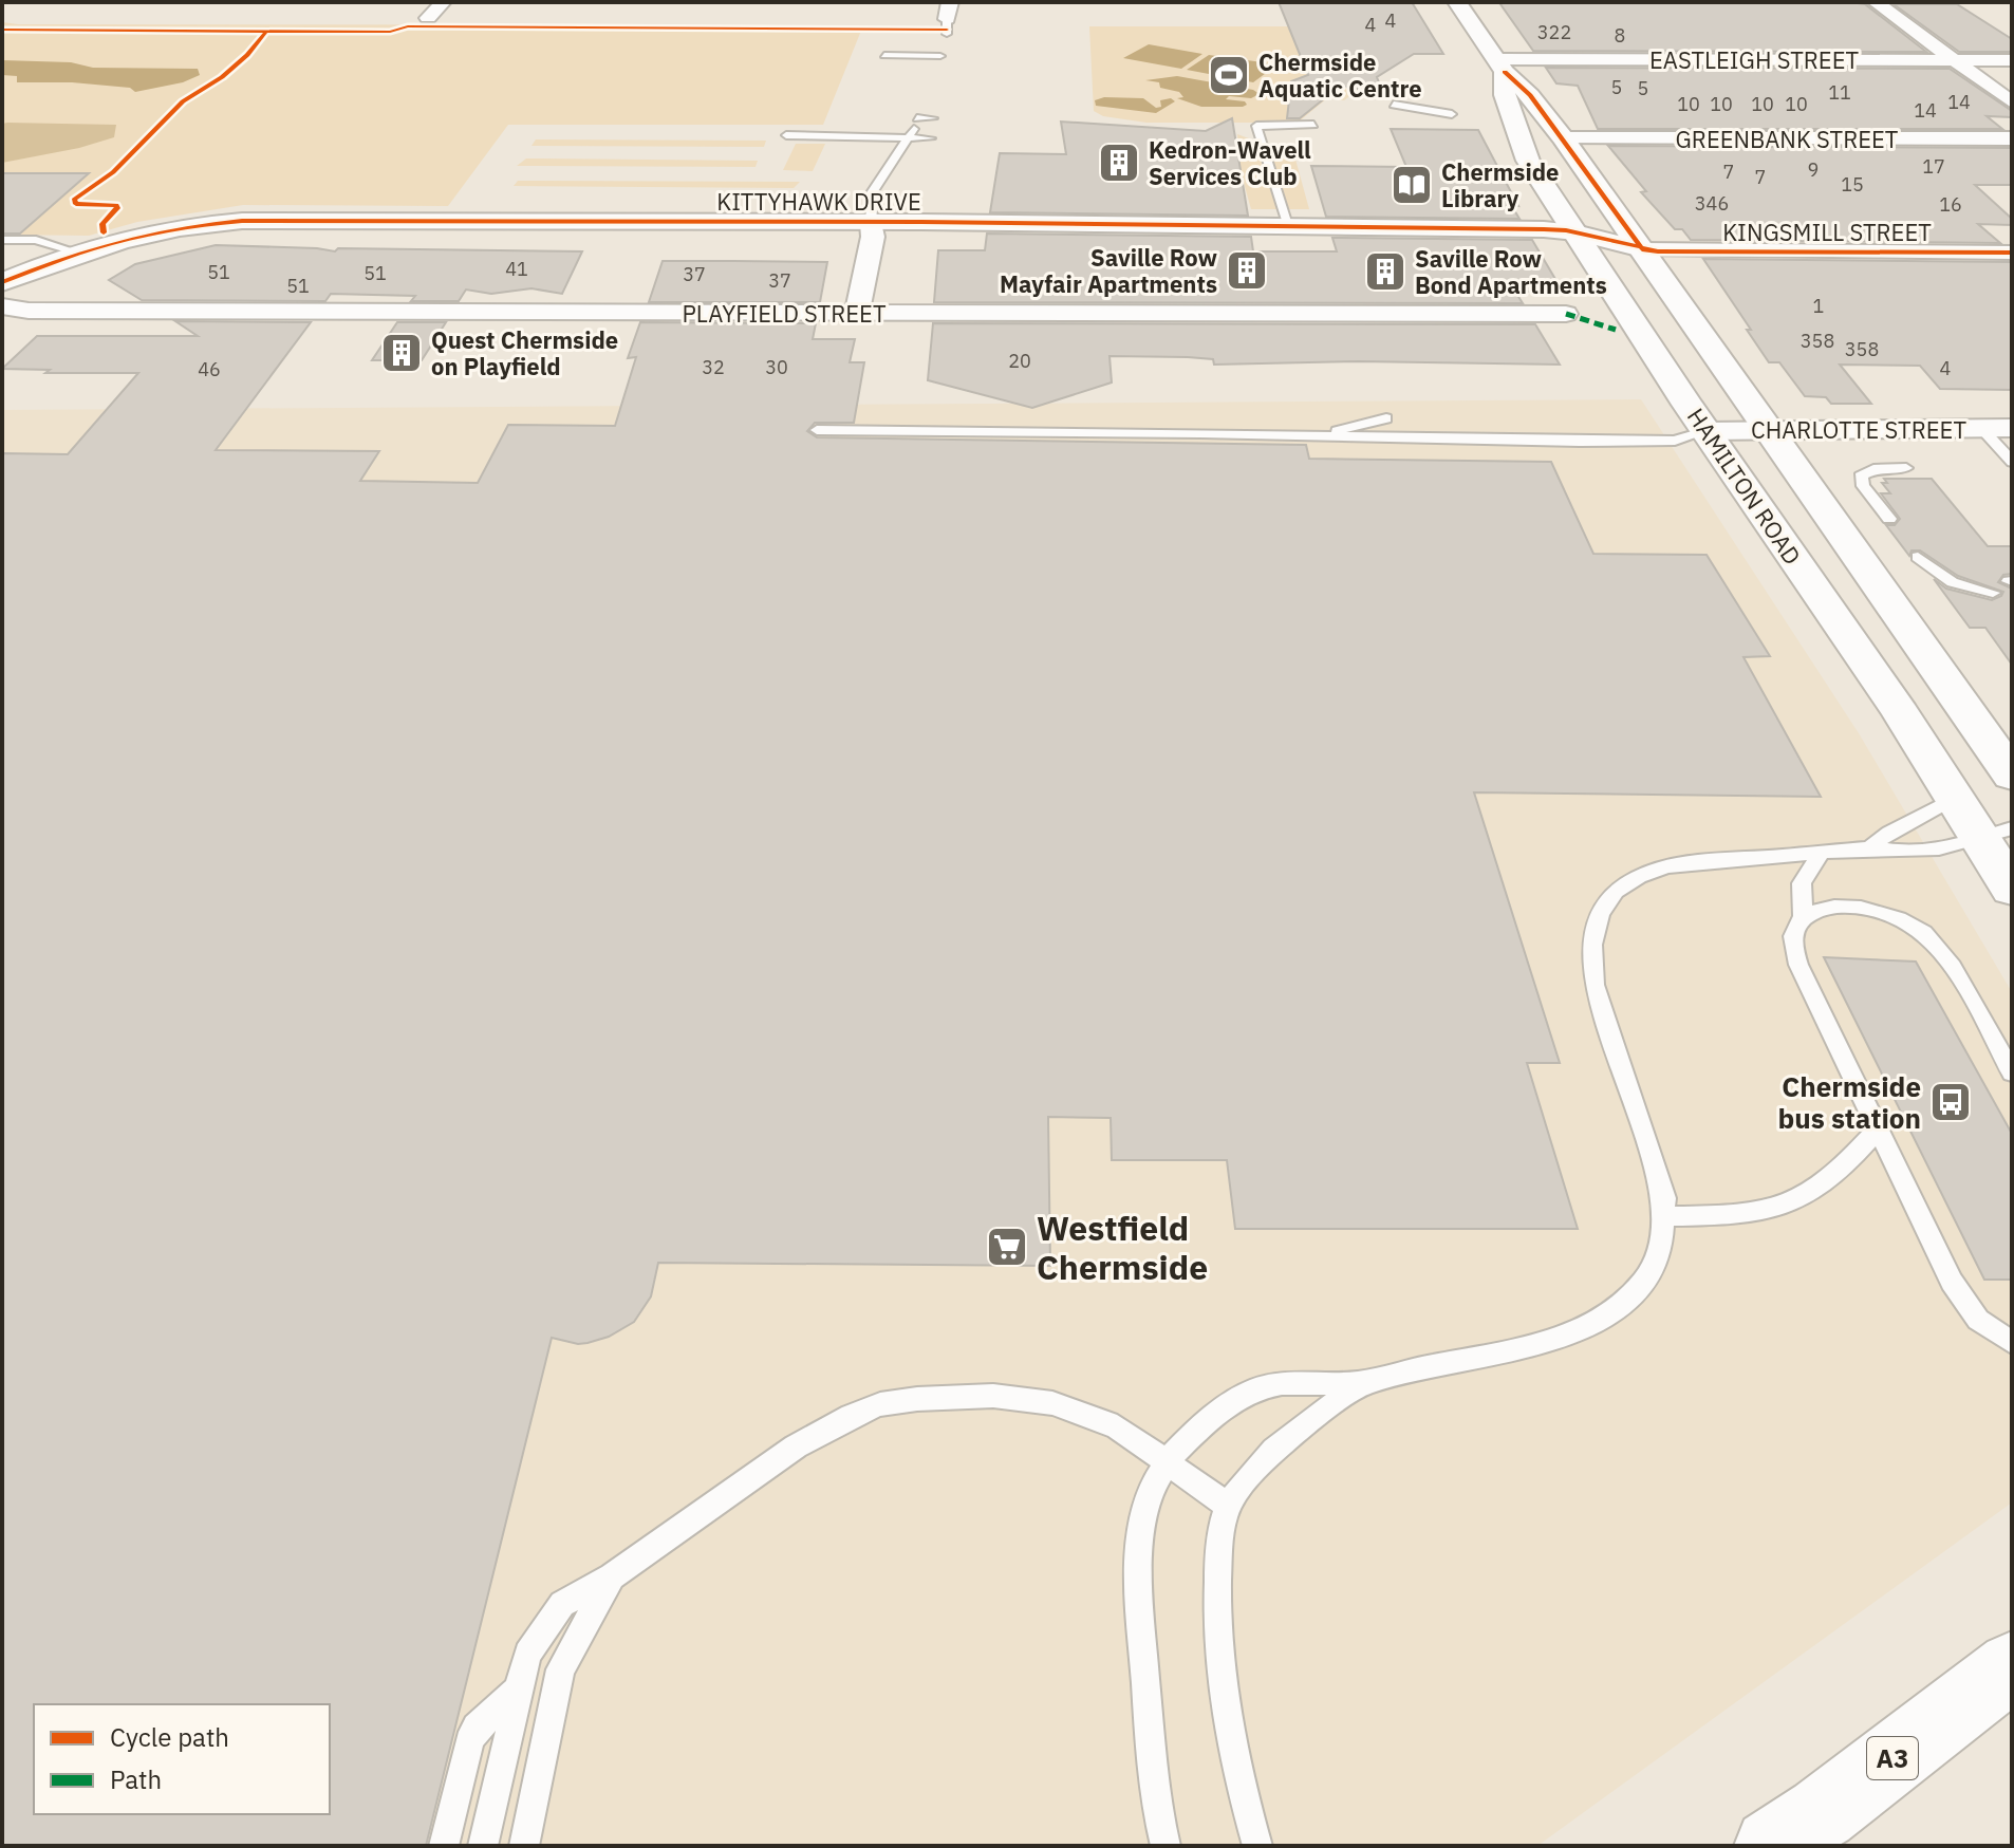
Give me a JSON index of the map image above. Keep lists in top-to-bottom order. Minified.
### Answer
{"streets":{"main road":["KITTYHAWK DRIVE","HAMILTON ROAD","A3"],"street":["EASTLEIGH STREET","GREENBANK STREET","KINGSMILL STREET","PLAYFIELD STREET","CHARLOTTE STREET"]},"crossings":[["EASTLEIGH STREET","HAMILTON ROAD"],["GREENBANK STREET","HAMILTON ROAD"],["KITTYHAWK DRIVE","KINGSMILL STREET"],["KITTYHAWK DRIVE","HAMILTON ROAD"],["KINGSMILL STREET","HAMILTON ROAD"],["CHARLOTTE STREET","HAMILTON ROAD"]],"places":{"sports":["Chermside Aquatic Centre"],"building":["Kedron-Wavell Services Club","Saville Row Mayfair Apartments","Saville Row Bond Apartments","Quest Chermside on Playfield"],"library":["Chermside Library"],"bus stop":["Chermside bus station"],"supermarket":["Westfield Chermside"]},"house_numbers":["4","4","322","8","5","5","11","14","10","10","10","10","14","17","9","7","7","15","346","16","41","51","51","37","37","51","1","358","358","20","32","30","4","46"],"legend":["Cycle path","Path"]}
